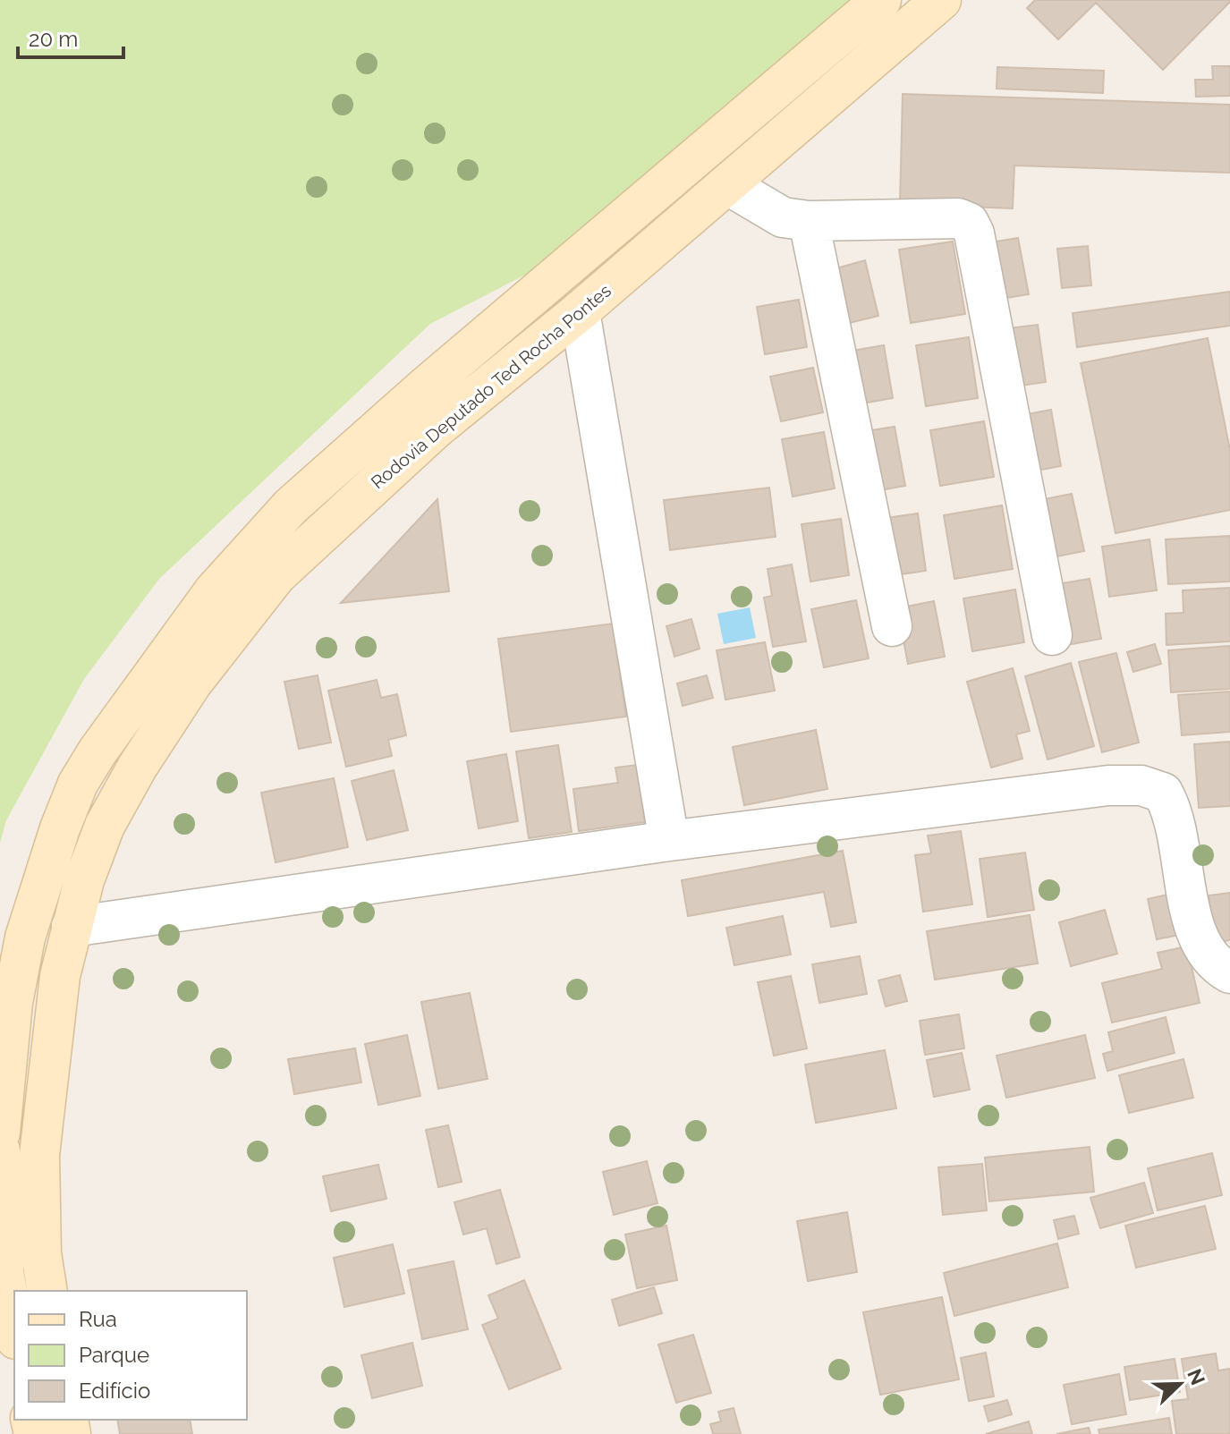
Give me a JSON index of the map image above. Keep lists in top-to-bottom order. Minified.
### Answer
{"streets":{"main road":["Rodovia Deputado Ted Rocha Pontes"]},"legend":["Rua","Parque","Edifício"],"scale_bar":"20 m","north":"top right"}
